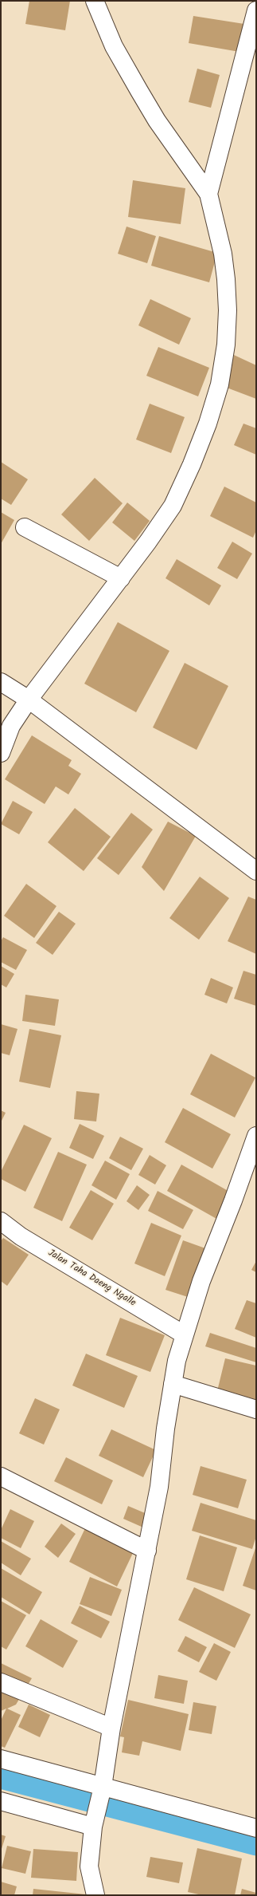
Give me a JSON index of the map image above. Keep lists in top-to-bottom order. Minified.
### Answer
{"streets":{"street":["Jalan Taha Daeng Ngalle"]}}
